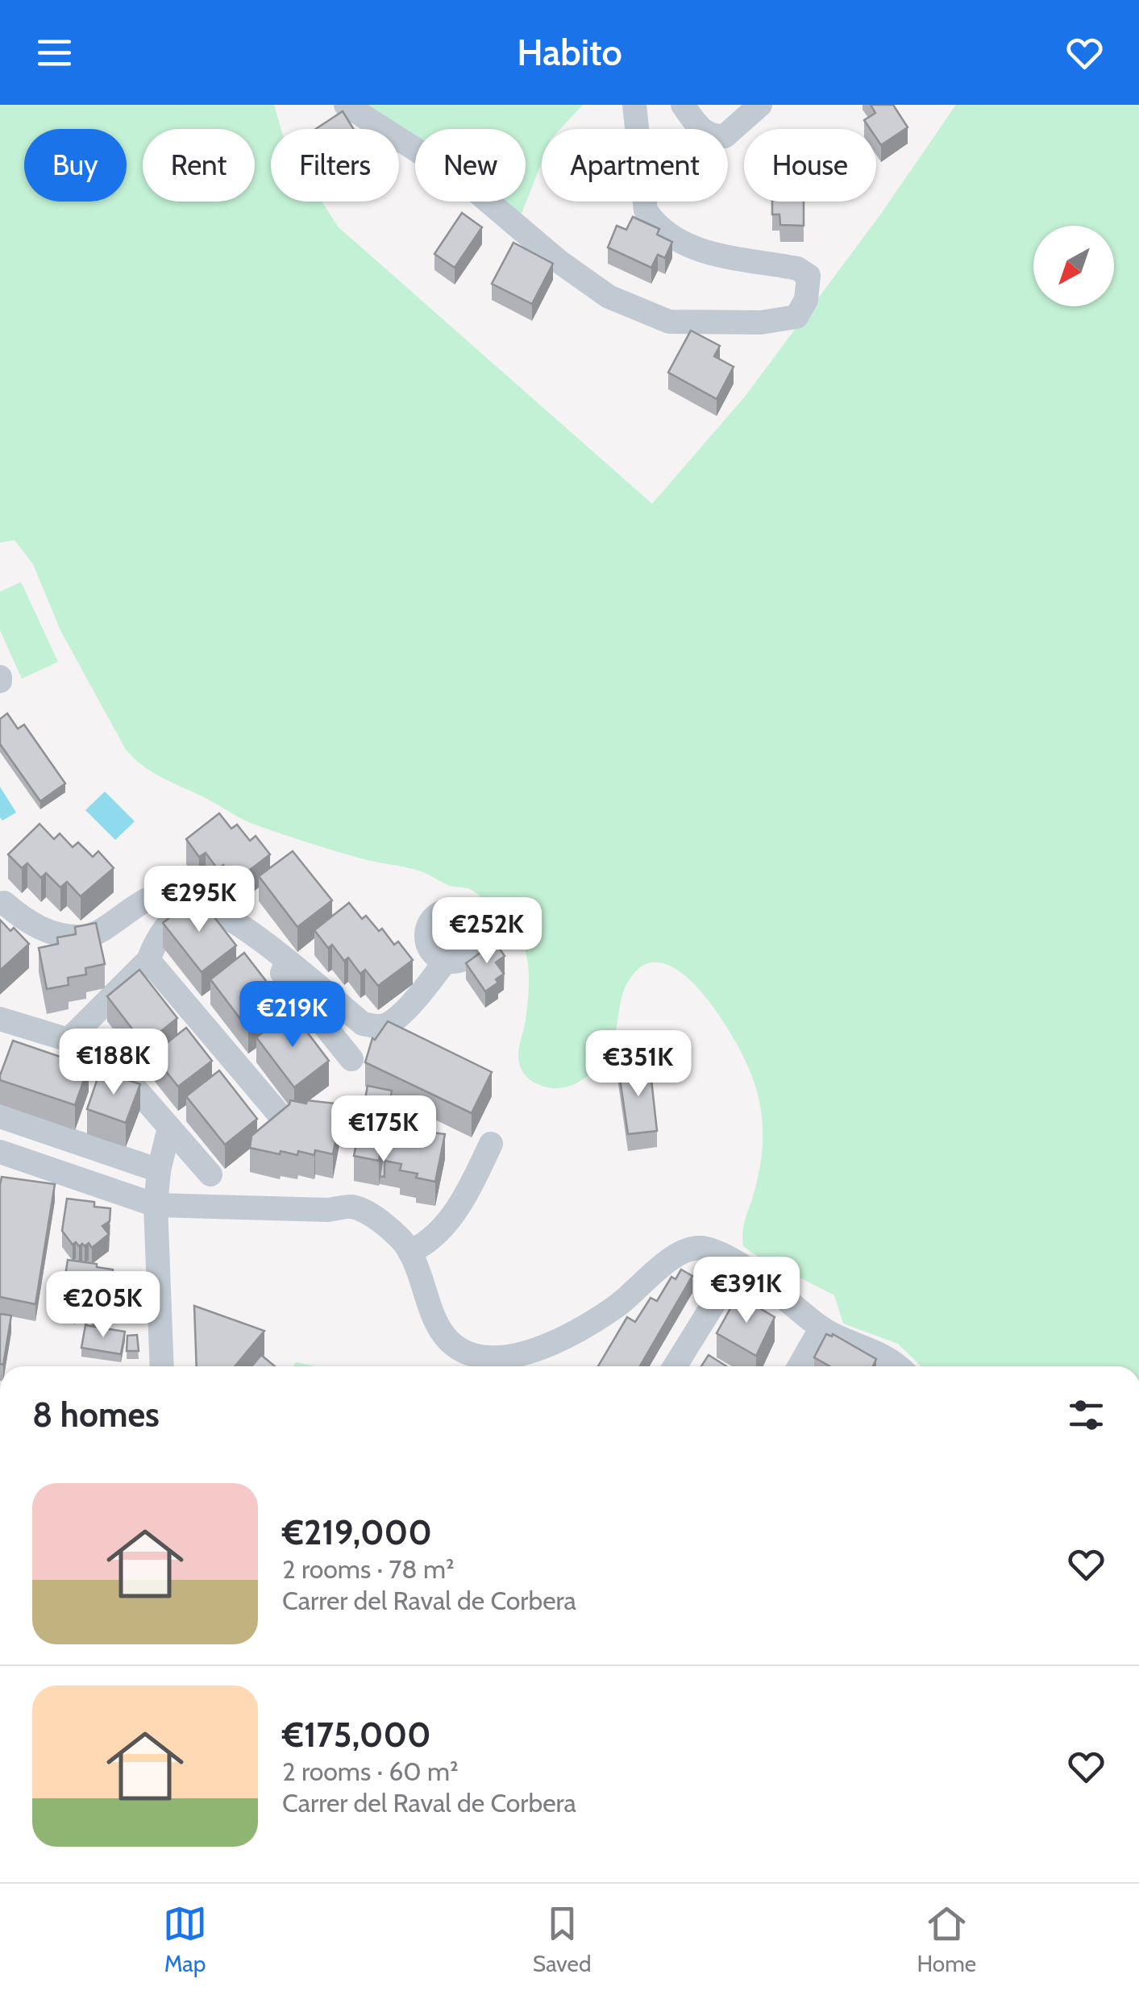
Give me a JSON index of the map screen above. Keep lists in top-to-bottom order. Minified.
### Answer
{"north":"bottom left","page":{"header":"Habito","chip":["Buy","Rent","Filters","New","Apartment","House"],"price":["€295K","€252K","€219K","€188K","€351K","€175K","€391K","€205K"],"heading":"8 homes","list":[{"name":"€219,000","note":"2 rooms · 78 m² · Carrer del Raval de Corbera"},{"name":"€175,000","note":"2 rooms · 60 m² · Carrer del Raval de Corbera"}],"tabs":["Map","Saved","Home"]}}
